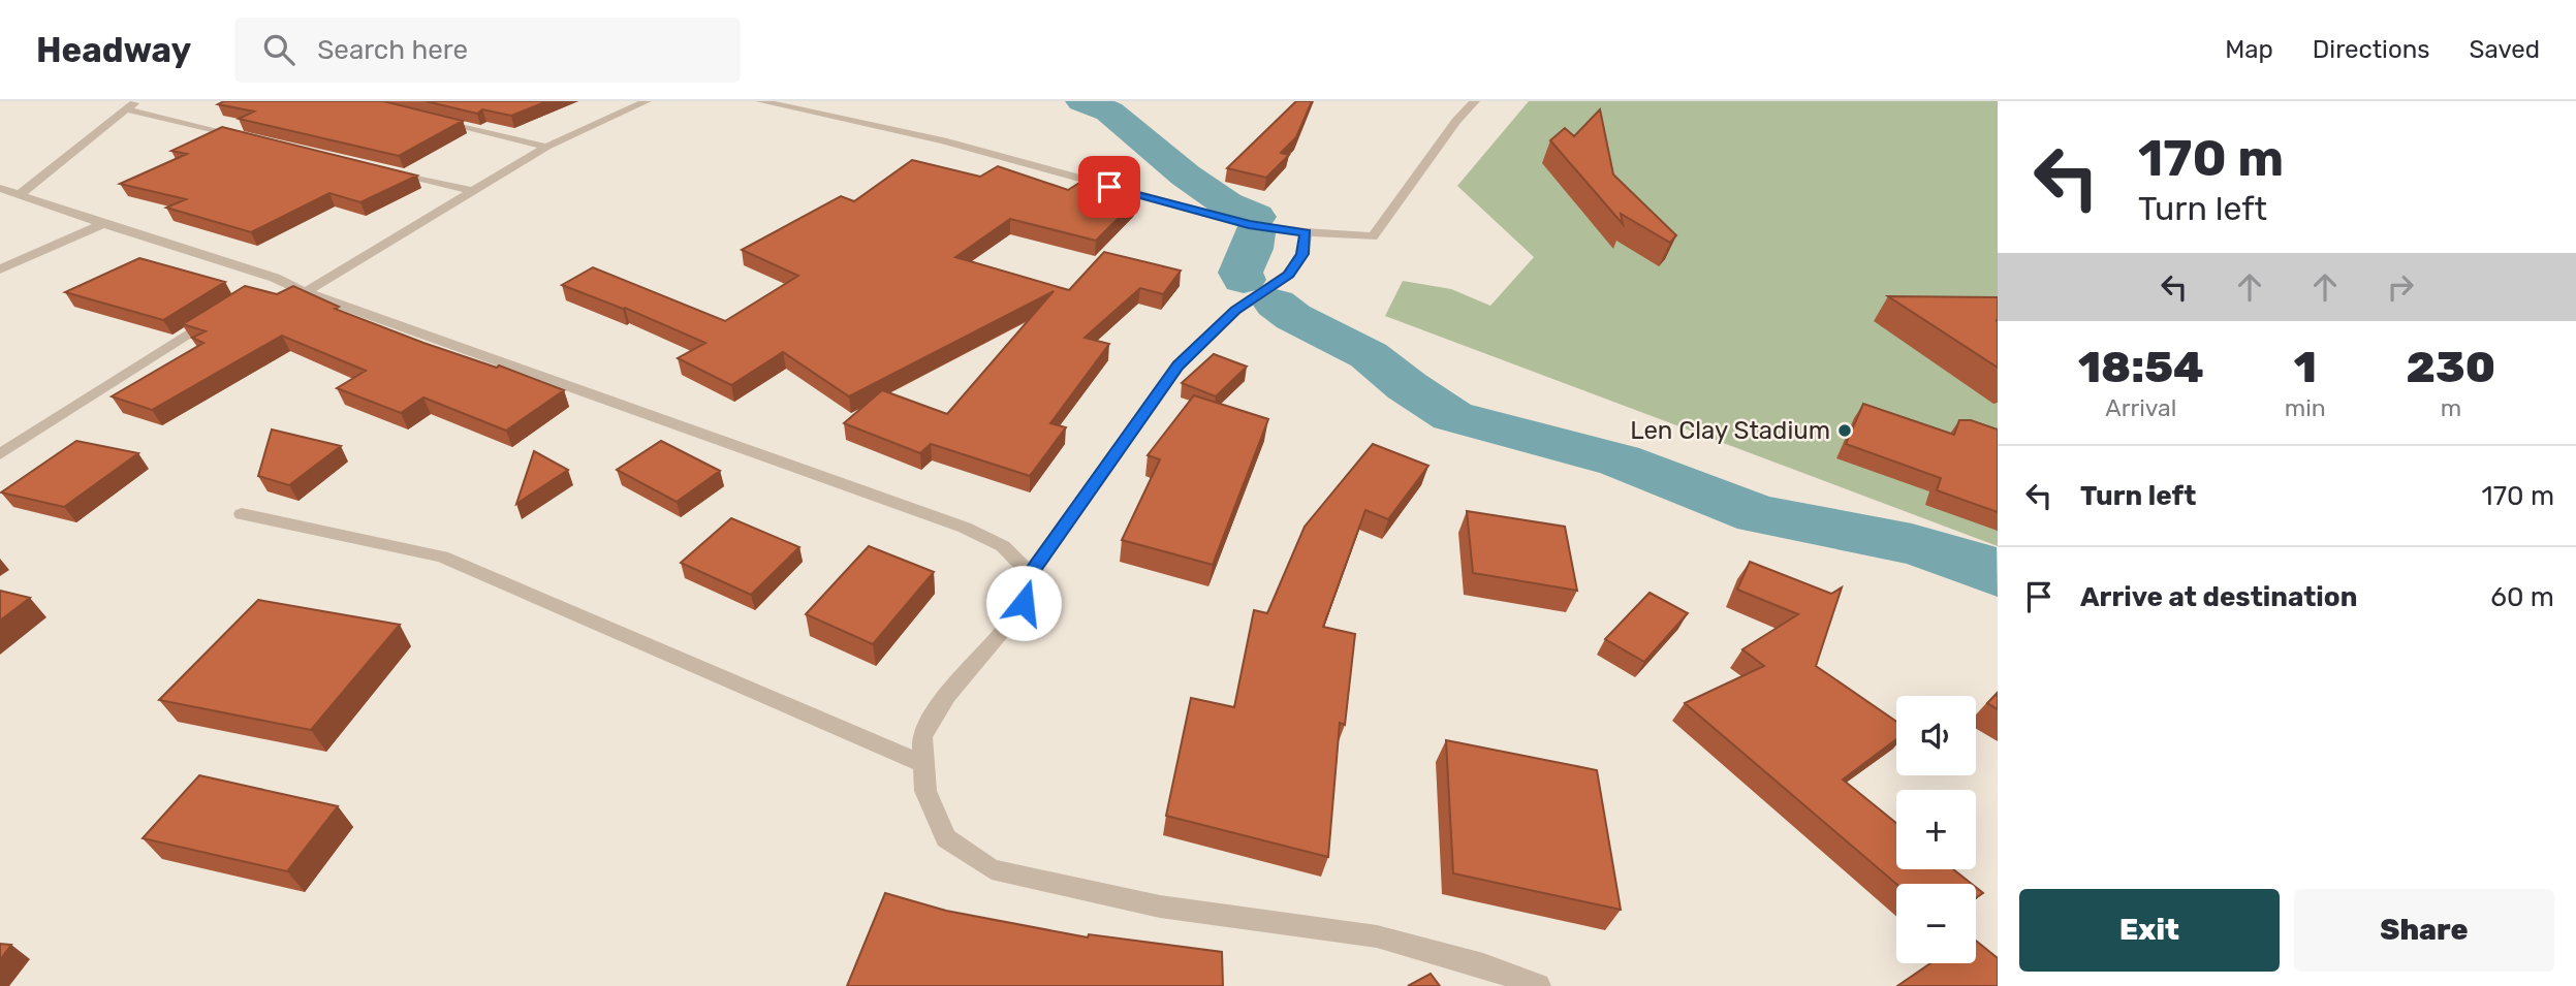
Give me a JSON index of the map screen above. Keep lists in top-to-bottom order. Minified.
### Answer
{"places":["Len Clay Stadium"],"page":{"header":"Headway","search":"Search here","nav":["Map","Directions","Saved"],"turn":["170 m","Turn left"],"eta":["18:54","Arrival","1","min","230","m"],"list":[{"name":"Turn left","value":"170 m"},{"name":"Arrive at destination","value":"60 m"}],"map_buttons":["+","−"],"buttons":["Exit","Share"]}}
